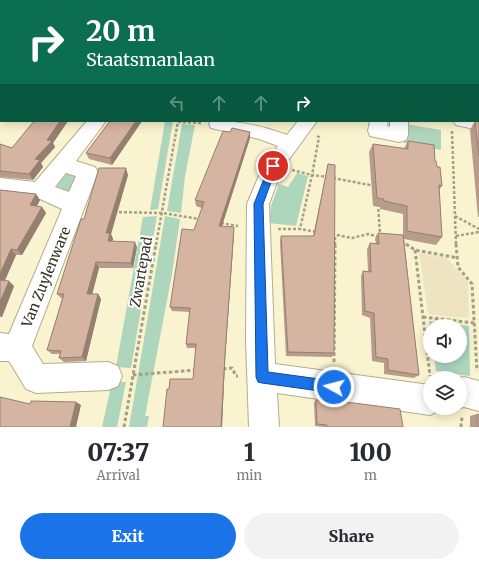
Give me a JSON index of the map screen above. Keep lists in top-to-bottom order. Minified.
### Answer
{"streets":{"street":["Van Zuylenware"],"path":["Zwartepad"]},"crossings":[["Zwartepad","Van Zuylenware"]],"page":{"turn":["20 m","Staatsmanlaan"],"eta":["07:37","Arrival","1","min","100","m"],"buttons":["Exit","Share"]}}
